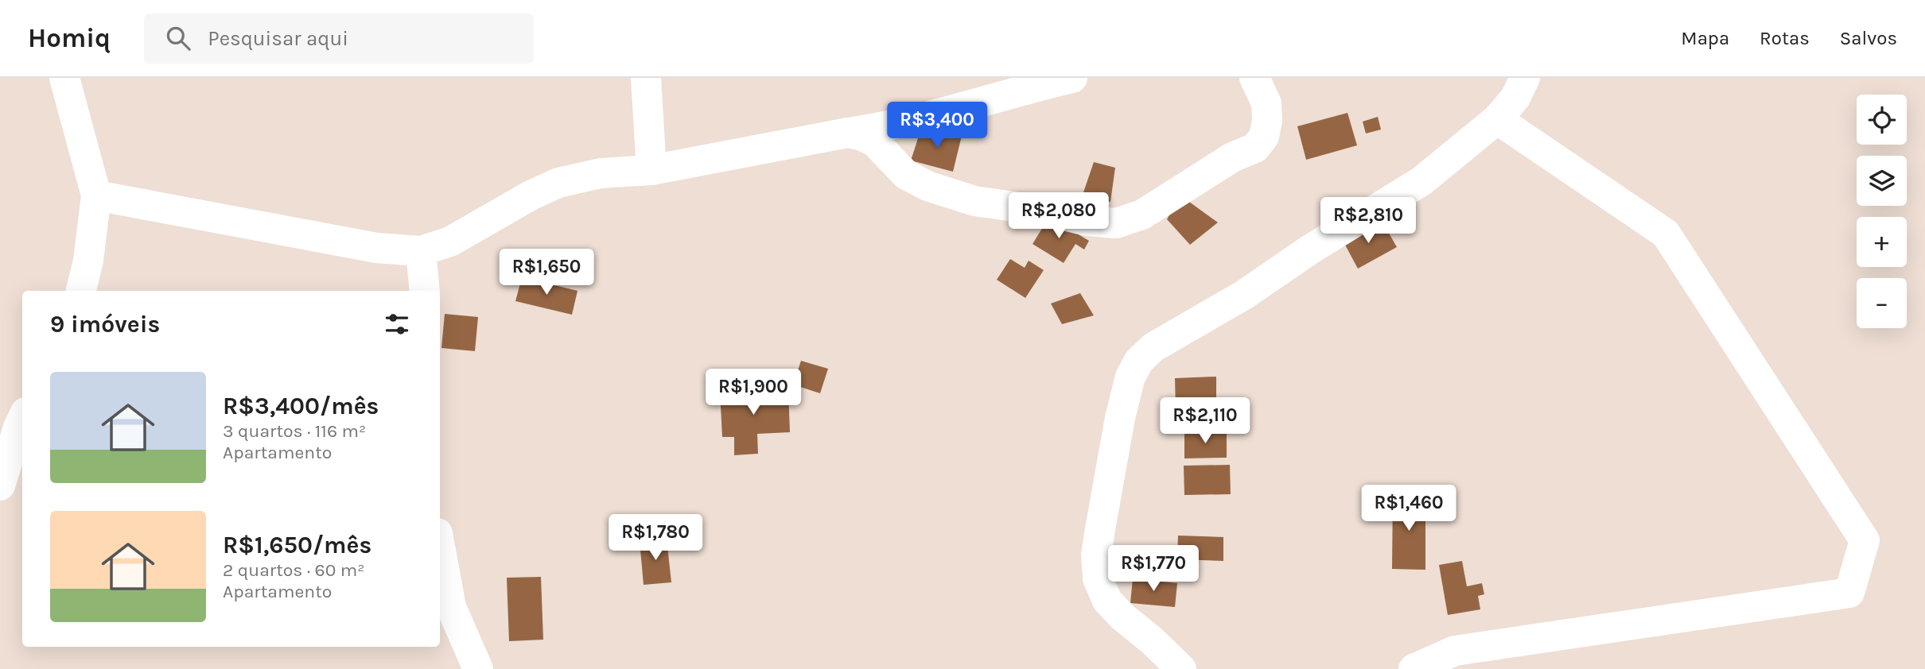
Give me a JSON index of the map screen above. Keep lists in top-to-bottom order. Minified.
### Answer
{"page":{"header":"Homiq","search":"Pesquisar aqui","nav":["Mapa","Rotas","Salvos"],"map_buttons":["+","−"],"price":["R$3,400","R$2,080","R$2,810","R$1,650","R$1,900","R$2,110","R$1,460","R$1,780","R$1,770"],"heading":"9 imóveis","list":[{"name":"R$3,400/mês","note":"3 quartos · 116 m² · Apartamento"},{"name":"R$1,650/mês","note":"2 quartos · 60 m² · Apartamento"}]}}
